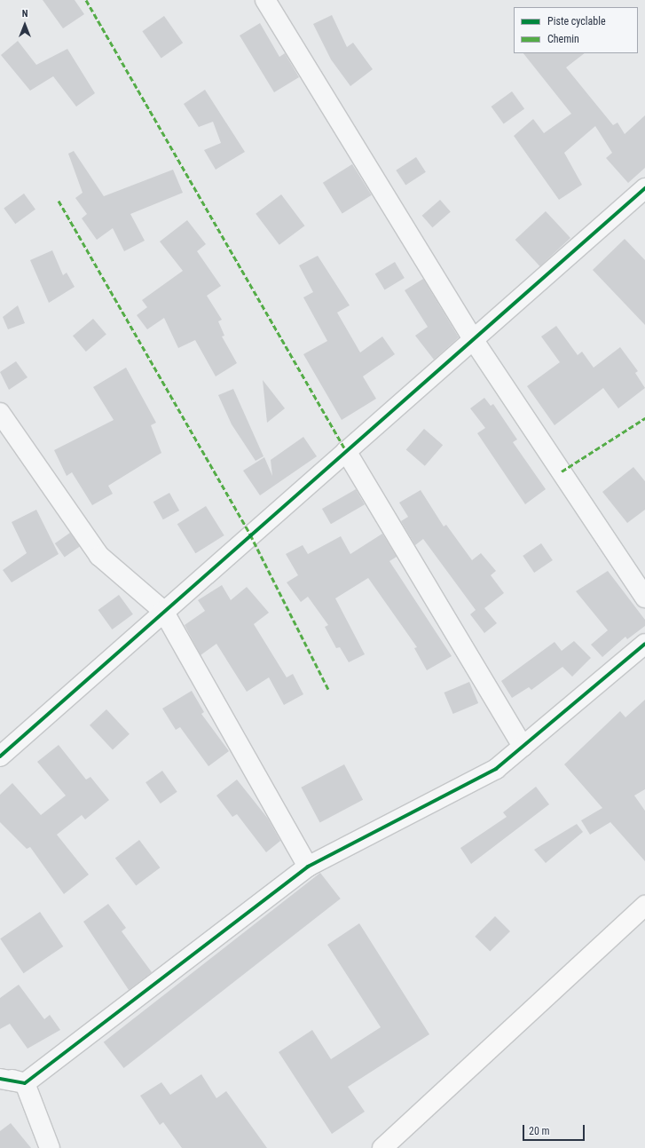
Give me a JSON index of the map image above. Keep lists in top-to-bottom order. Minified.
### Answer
{"legend":["Piste cyclable","Chemin"],"scale_bar":"20 m","north":"top"}
